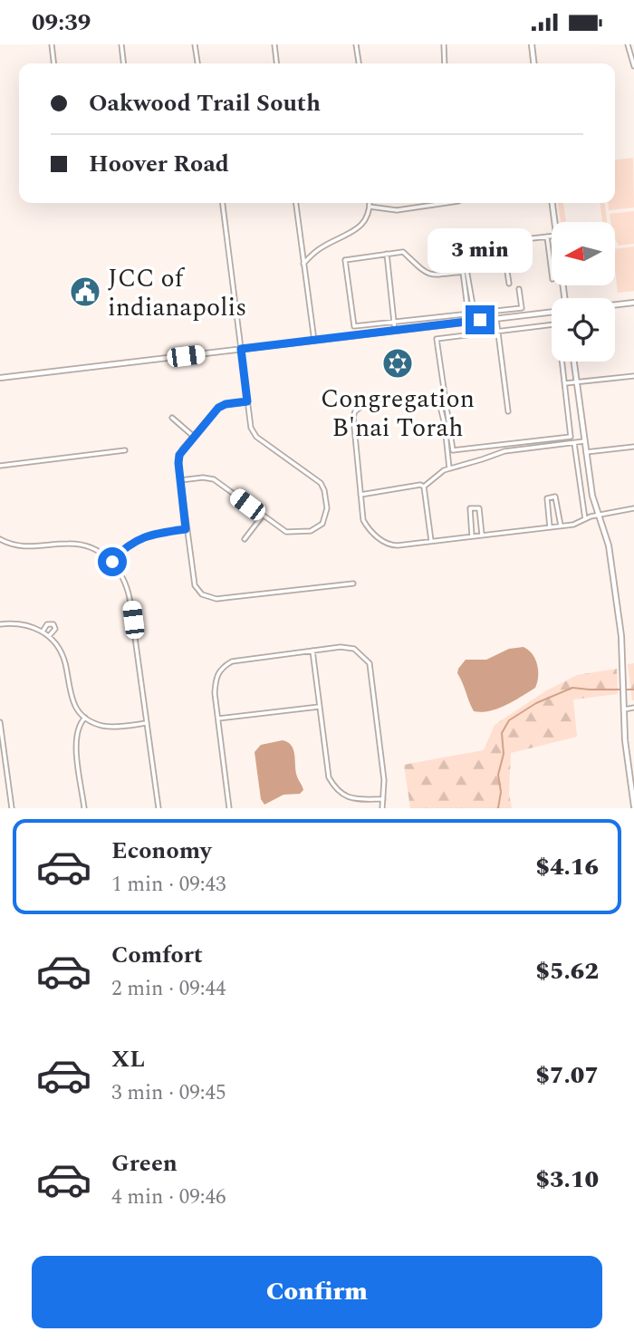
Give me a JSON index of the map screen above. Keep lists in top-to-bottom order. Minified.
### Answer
{"places":{"public building":["JCC of indianapolis"],"synagogue":["Congregation B'nai Torah"]},"north":"left","page":{"status":"09:39","banner":["Oakwood Trail South","Hoover Road"],"bubble":"3 min","list":[{"name":"Economy","note":"1 min · 09:43","value":"$4.16"},{"name":"Comfort","note":"2 min · 09:44","value":"$5.62"},{"name":"XL","note":"3 min · 09:45","value":"$7.07"},{"name":"Green","note":"4 min · 09:46","value":"$3.10"}],"buttons":"Confirm"}}
